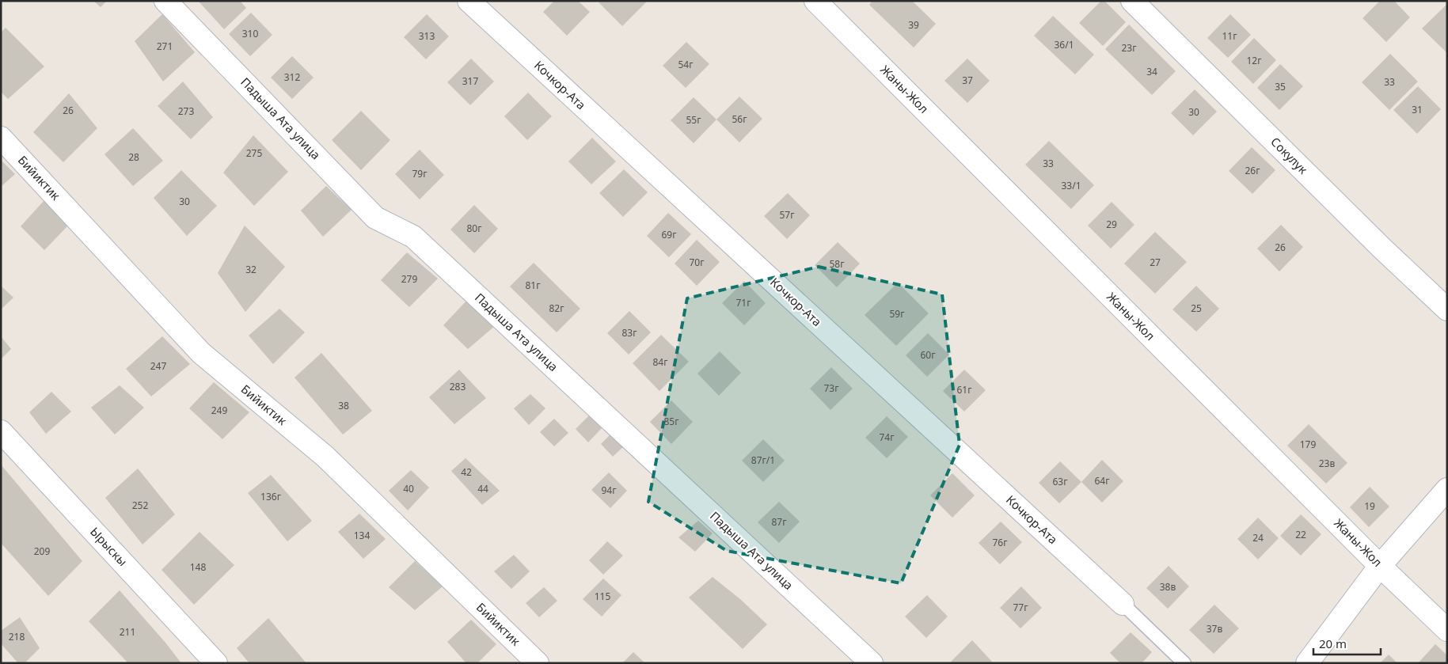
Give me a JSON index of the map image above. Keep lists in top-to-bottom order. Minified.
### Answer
{"streets":{"street":["Кочкор-Ата","Жаны-Жол","Падыша Ата улица","Сокулук","Бийиктик","Ырыскы"]},"house_numbers":["39","310","313","11г","36/1","271","23г","12г","54г","34","312","37","317","33","35","31","26","273","30","56г","55г","275","28","33","26г","79г","33/1","30","57г","29","80г","69г","26","70г","27","58г","32","279","81г","71г","82г","25","59г","83г","60г","84г","247","283","73г","61г","38","249","85г","74г","179","87г/1","23в","42","64г","63г","40","44","94г","136г","252","19","87г","22","134","24","76г","209","148","38в","115","77г","37в","211","218"],"scale_bar":"20 m"}
